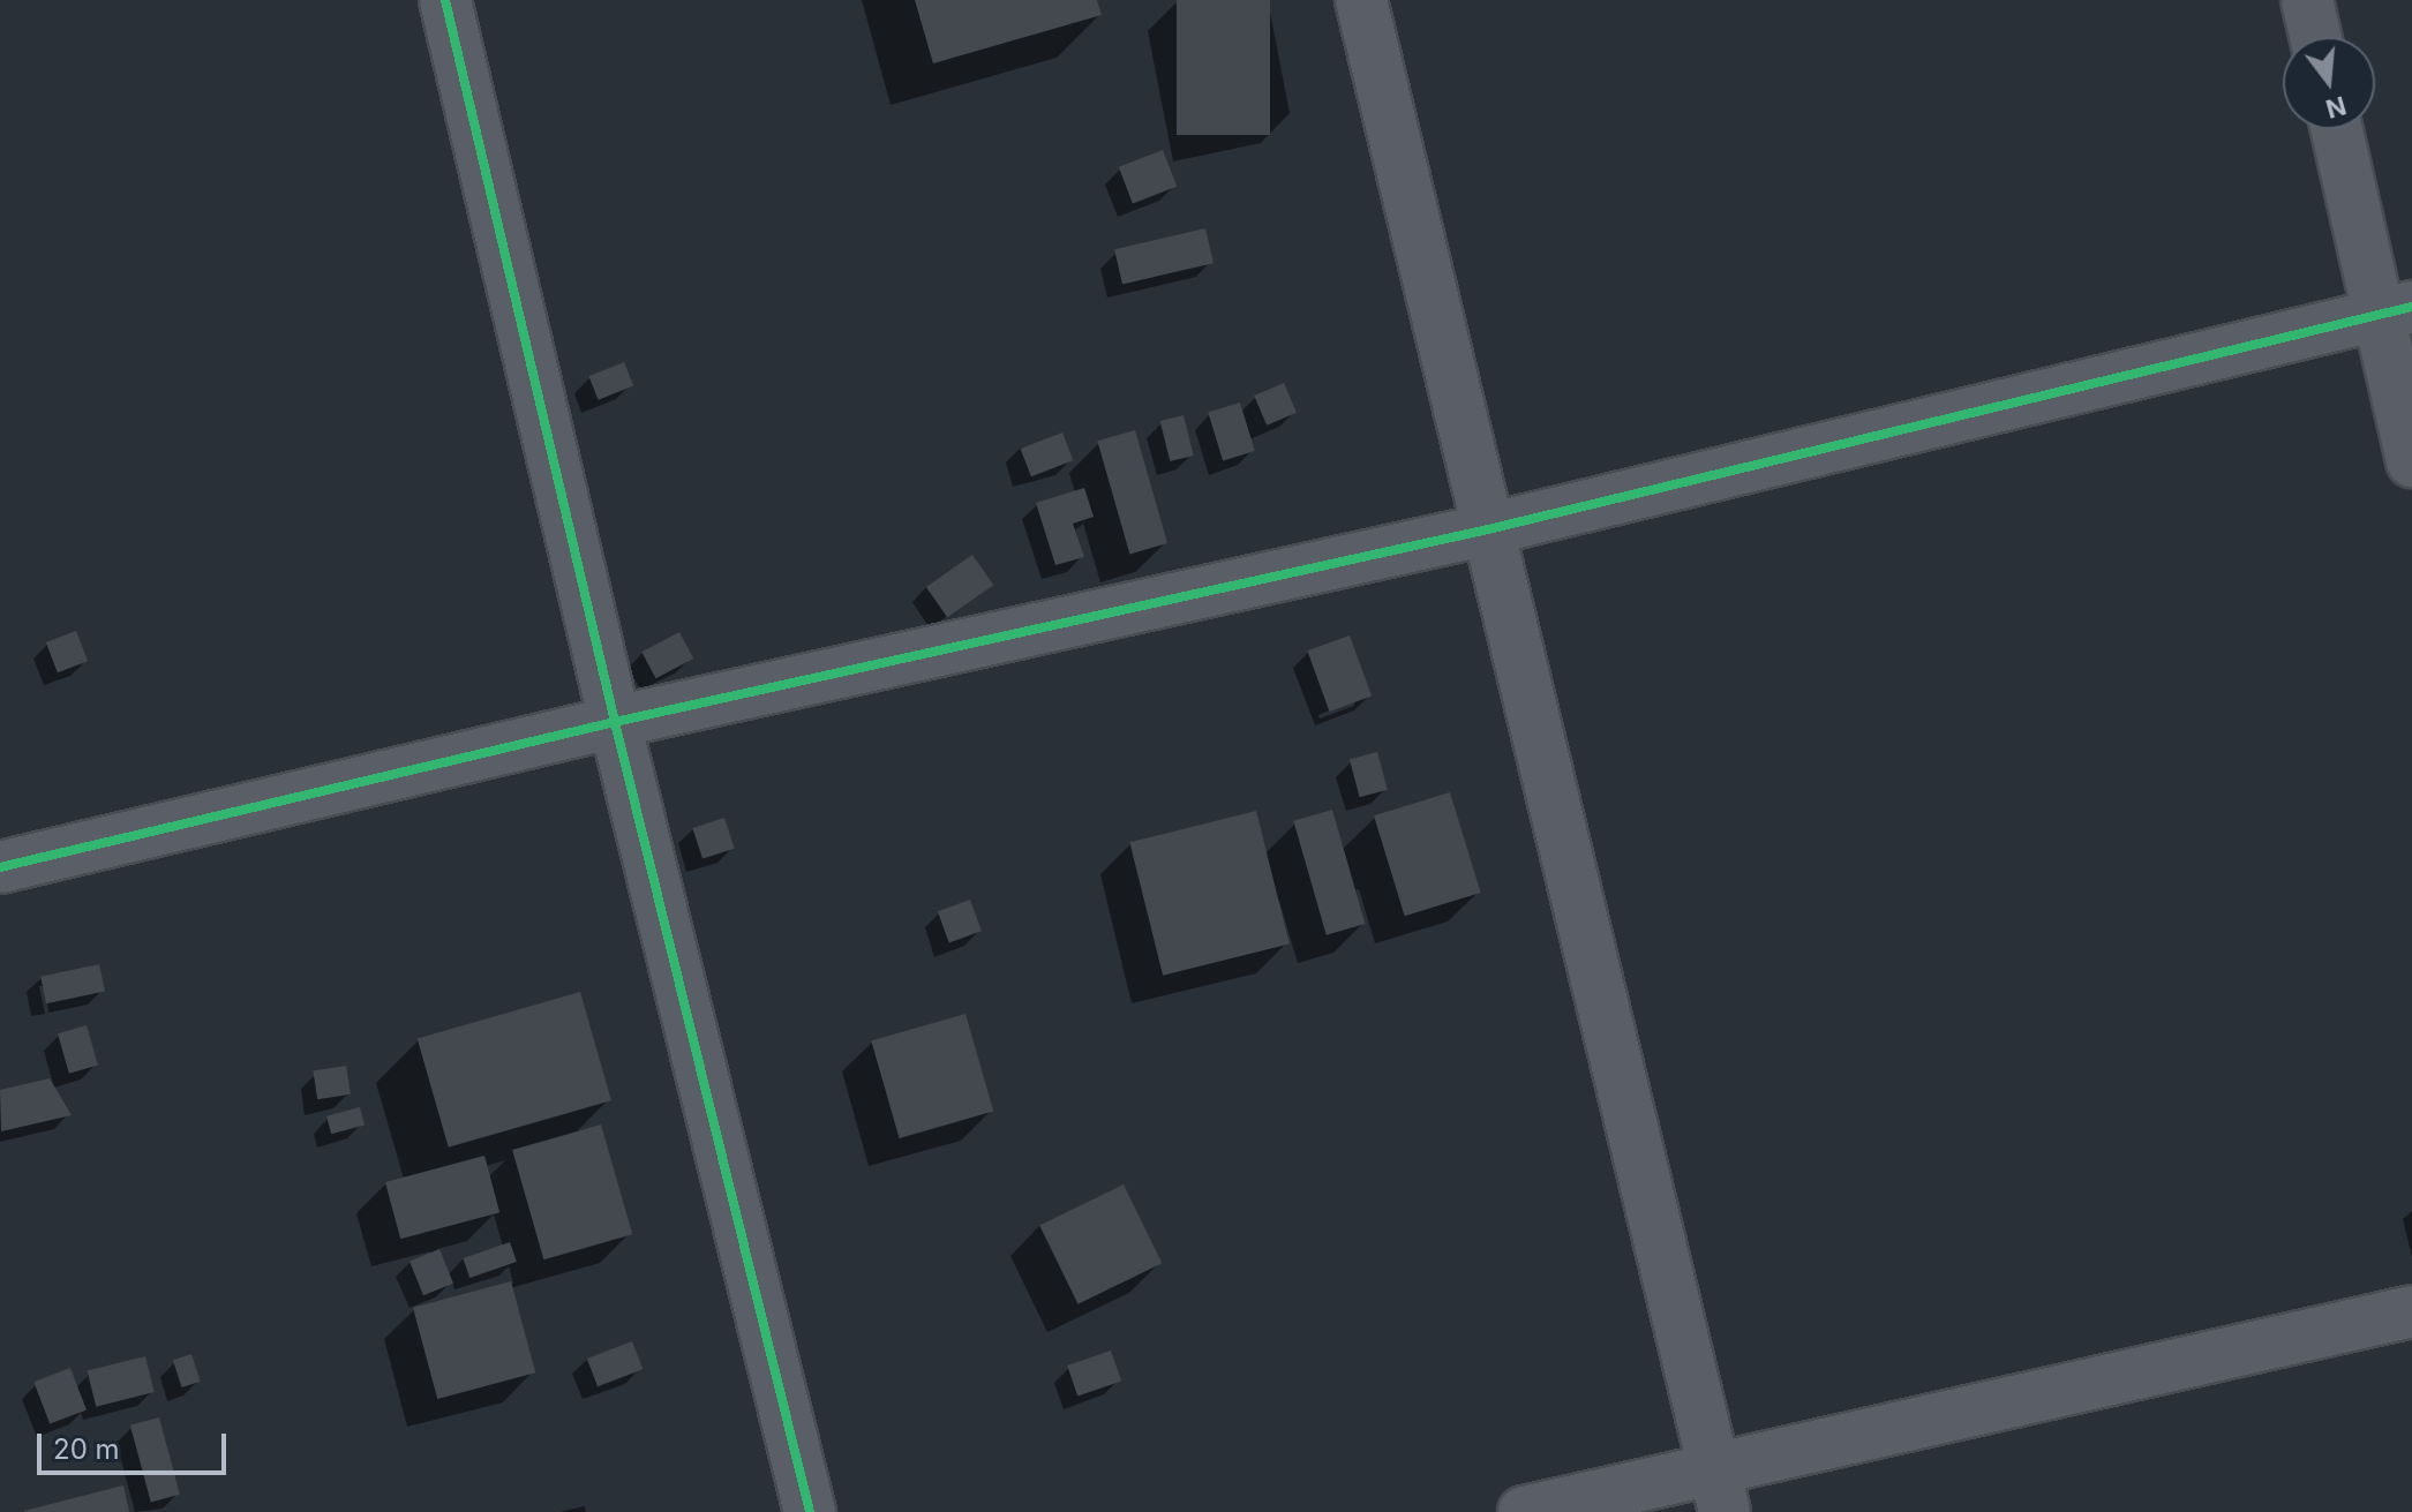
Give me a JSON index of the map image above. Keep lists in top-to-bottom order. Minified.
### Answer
{"scale_bar":"20 m","north":"bottom"}
